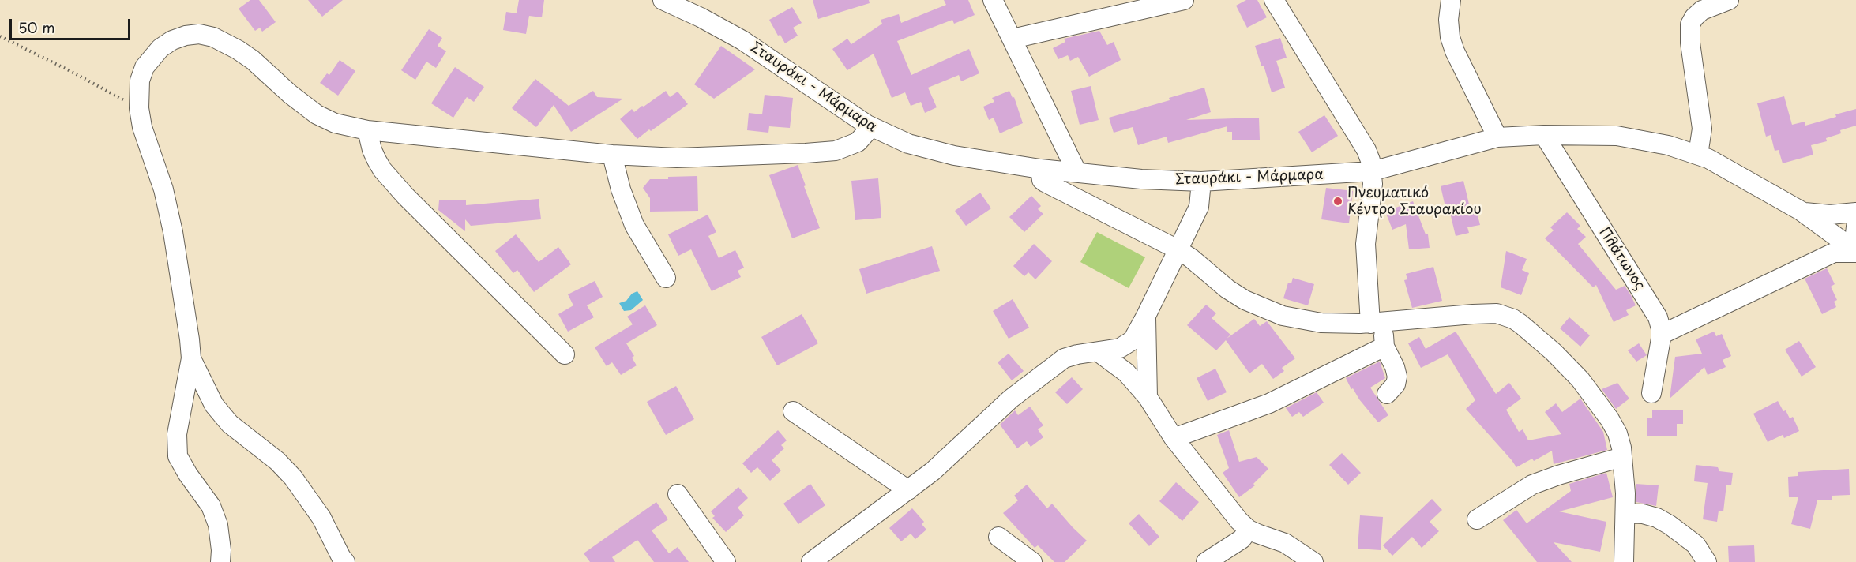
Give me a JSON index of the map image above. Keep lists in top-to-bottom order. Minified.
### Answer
{"streets":{"street":["Σταυράκι - Μάρμαρα","Πλάτωνος"]},"crossings":[["Σταυράκι - Μάρμαρα","Πλάτωνος"]],"places":["Πνευματικό Κέντρο Σταυρακίου"],"scale_bar":"50 m"}
